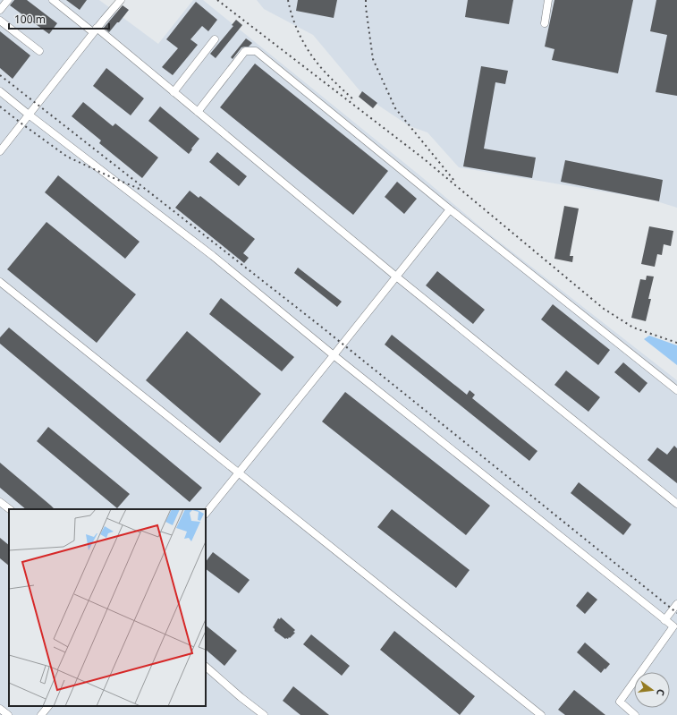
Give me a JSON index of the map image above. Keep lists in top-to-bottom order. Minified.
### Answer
{"scale_bar":"100 m","north":"right"}
